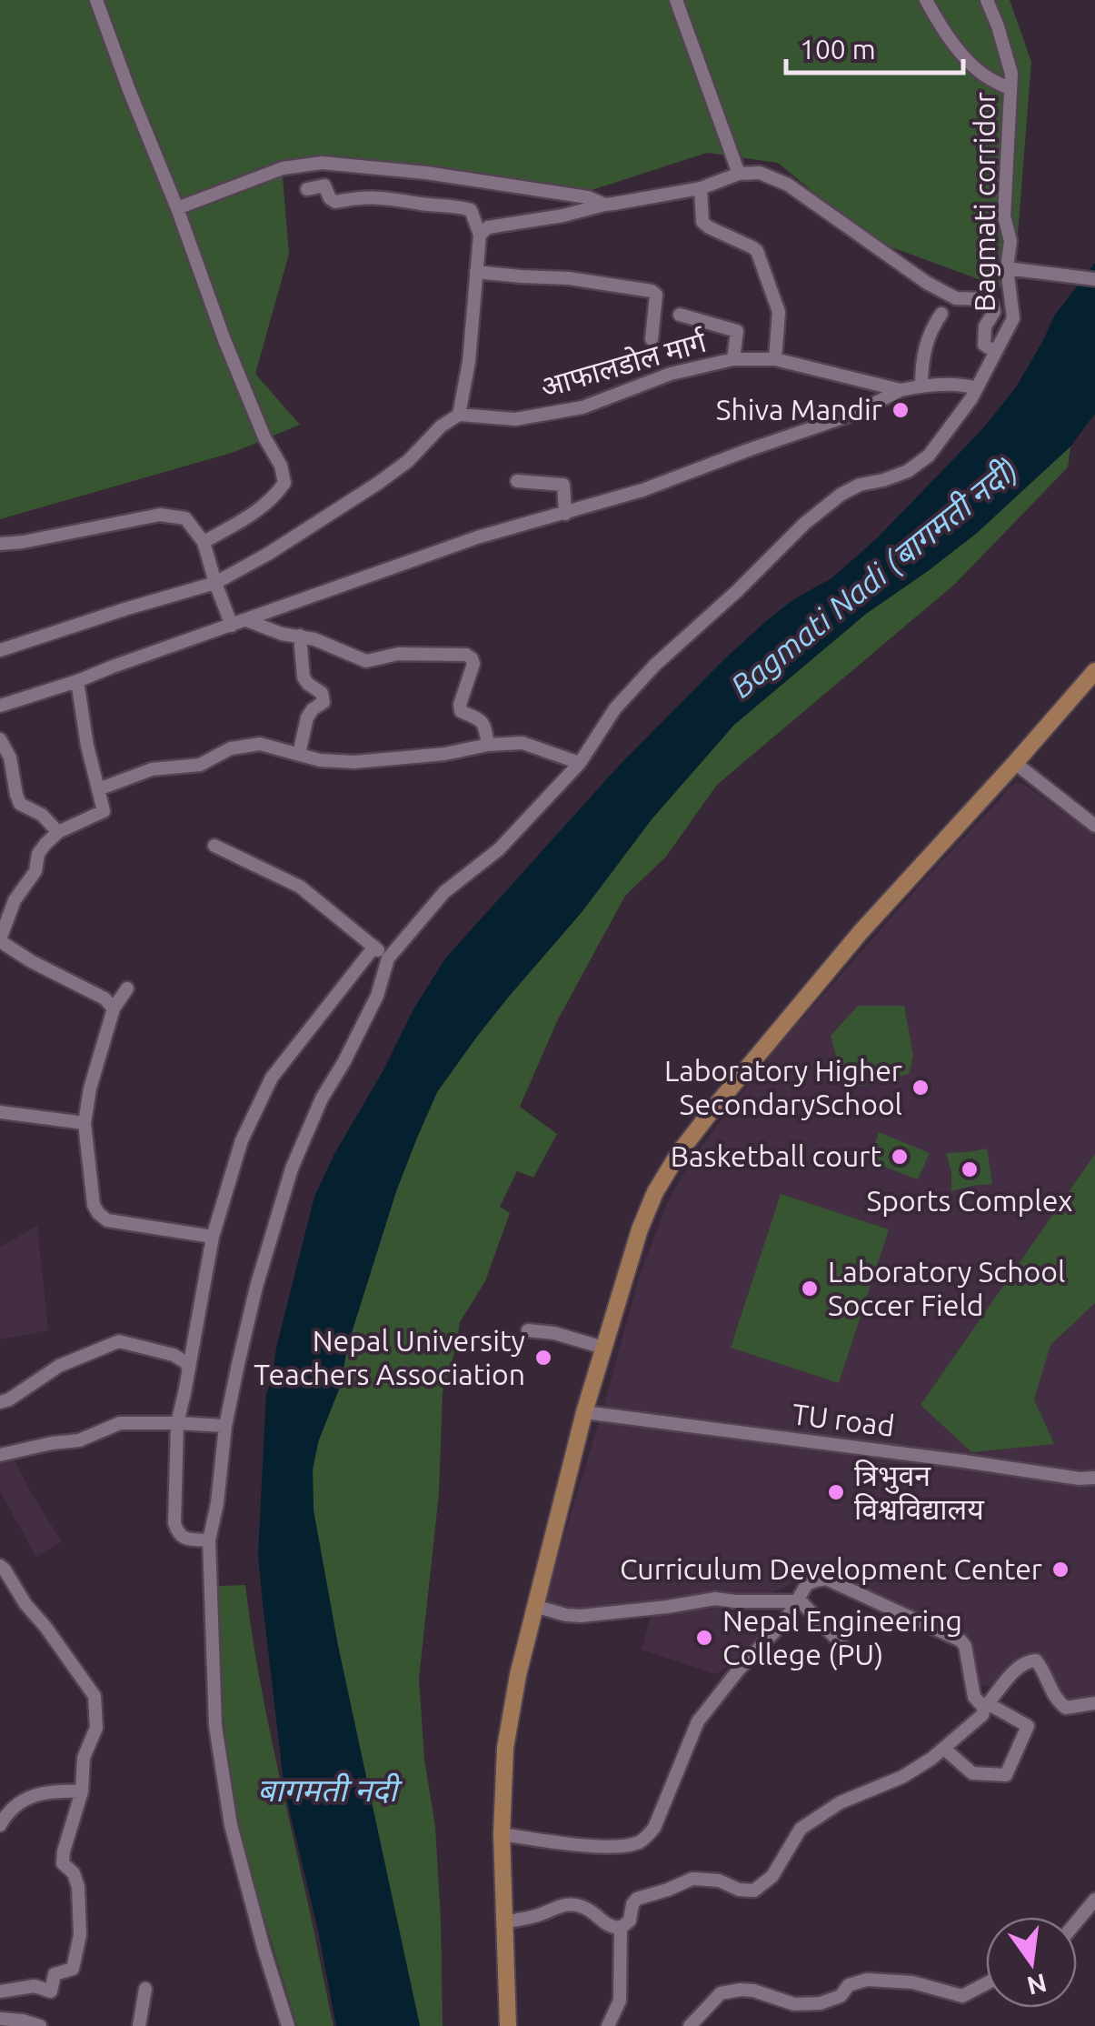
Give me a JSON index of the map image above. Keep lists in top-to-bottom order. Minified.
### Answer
{"streets":{"street":["Bagmati corridor","आफालडोल मार्ग","TU road"]},"crossings":[["Bagmati corridor","आफालडोल मार्ग"]],"water":["Bagmati Nadi (बागमती नदी)","बागमती नदी"],"places":["Shiva Mandir","Laboratory Higher SecondarySchool","Basketball court","Sports Complex","Laboratory School Soccer Field","Nepal University Teachers Association","त्रिभुवन विश्वविद्यालय","Curriculum Development Center","Nepal Engineering College (PU)"],"scale_bar":"100 m","north":"bottom"}
